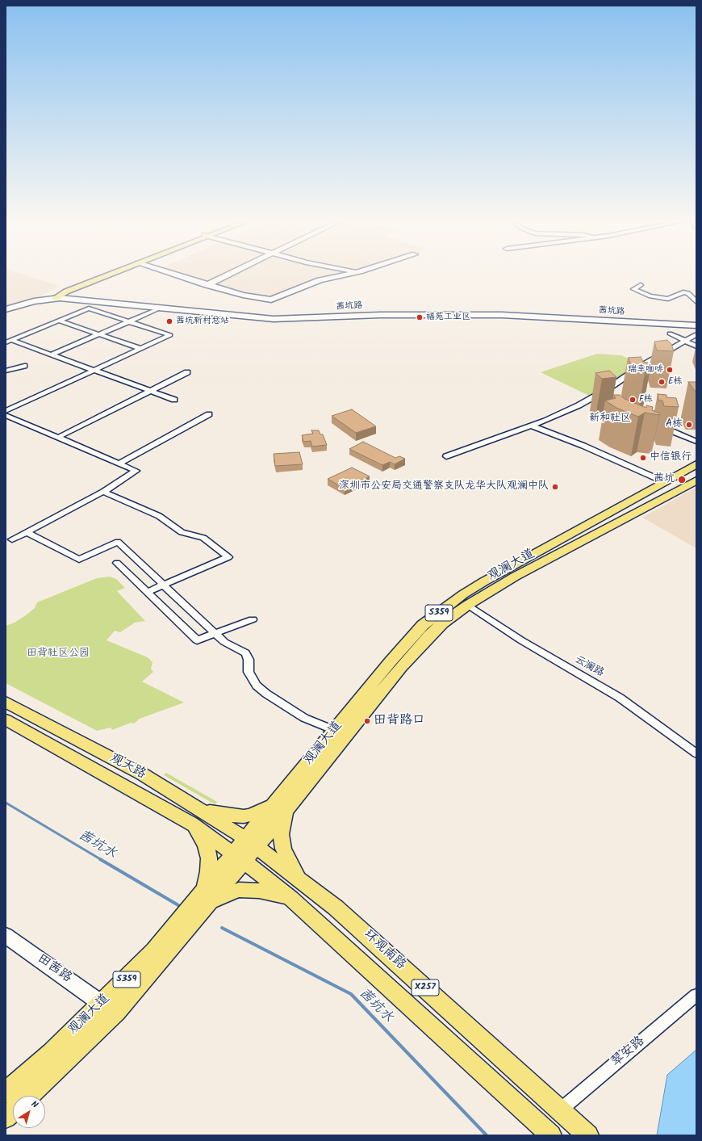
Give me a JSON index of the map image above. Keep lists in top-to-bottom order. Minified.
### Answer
{"streets":{"main road":["观澜大道","S359","观天路","环观南路","X257"],"street":["茜坑路","云澜路","田茜路","翠安路"]},"crossings":[["观澜大道","云澜路"],["观澜大道","观天路"],["观澜大道","环观南路"],["观澜大道","田茜路"],["观澜大道","X257"],["观天路","环观南路"],["观天路","X257"],["环观南路","翠安路"]],"districts":["新和社区"],"water":["茜坑水"],"parks":["田背社区公园"],"places":["福苑工业区","茜坑新村总站","瑞幸咖啡","E栋","F栋","A栋","中信银行","茜坑","深圳市公安局交通警察支队龙华大队观澜中队","田背路口"],"north":"top right"}
